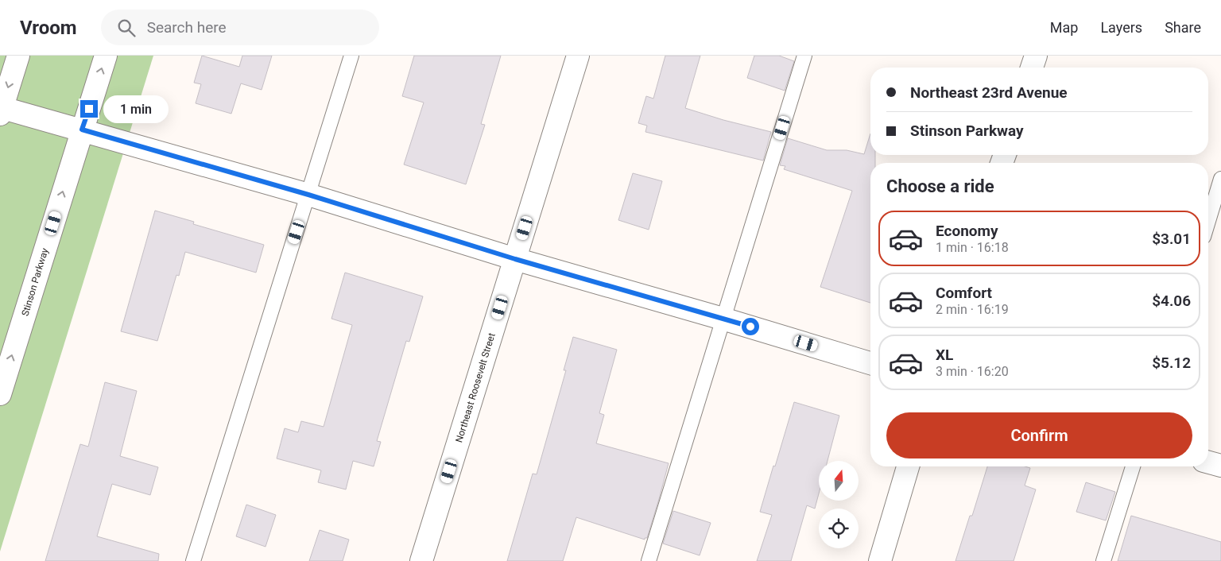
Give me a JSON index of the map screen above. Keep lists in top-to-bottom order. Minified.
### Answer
{"streets":{"street":["Stinson Parkway","Northeast Roosevelt Street"]},"one_way":["Stinson Parkway"],"north":"top","page":{"header":"Vroom","search":"Search here","nav":["Map","Layers","Share"],"banner":["Northeast 23rd Avenue","Stinson Parkway"],"bubble":"1 min","heading":"Choose a ride","list":[{"name":"Economy","note":"1 min · 16:18","value":"$3.01"},{"name":"Comfort","note":"2 min · 16:19","value":"$4.06"},{"name":"XL","note":"3 min · 16:20","value":"$5.12"}],"buttons":"Confirm"}}
